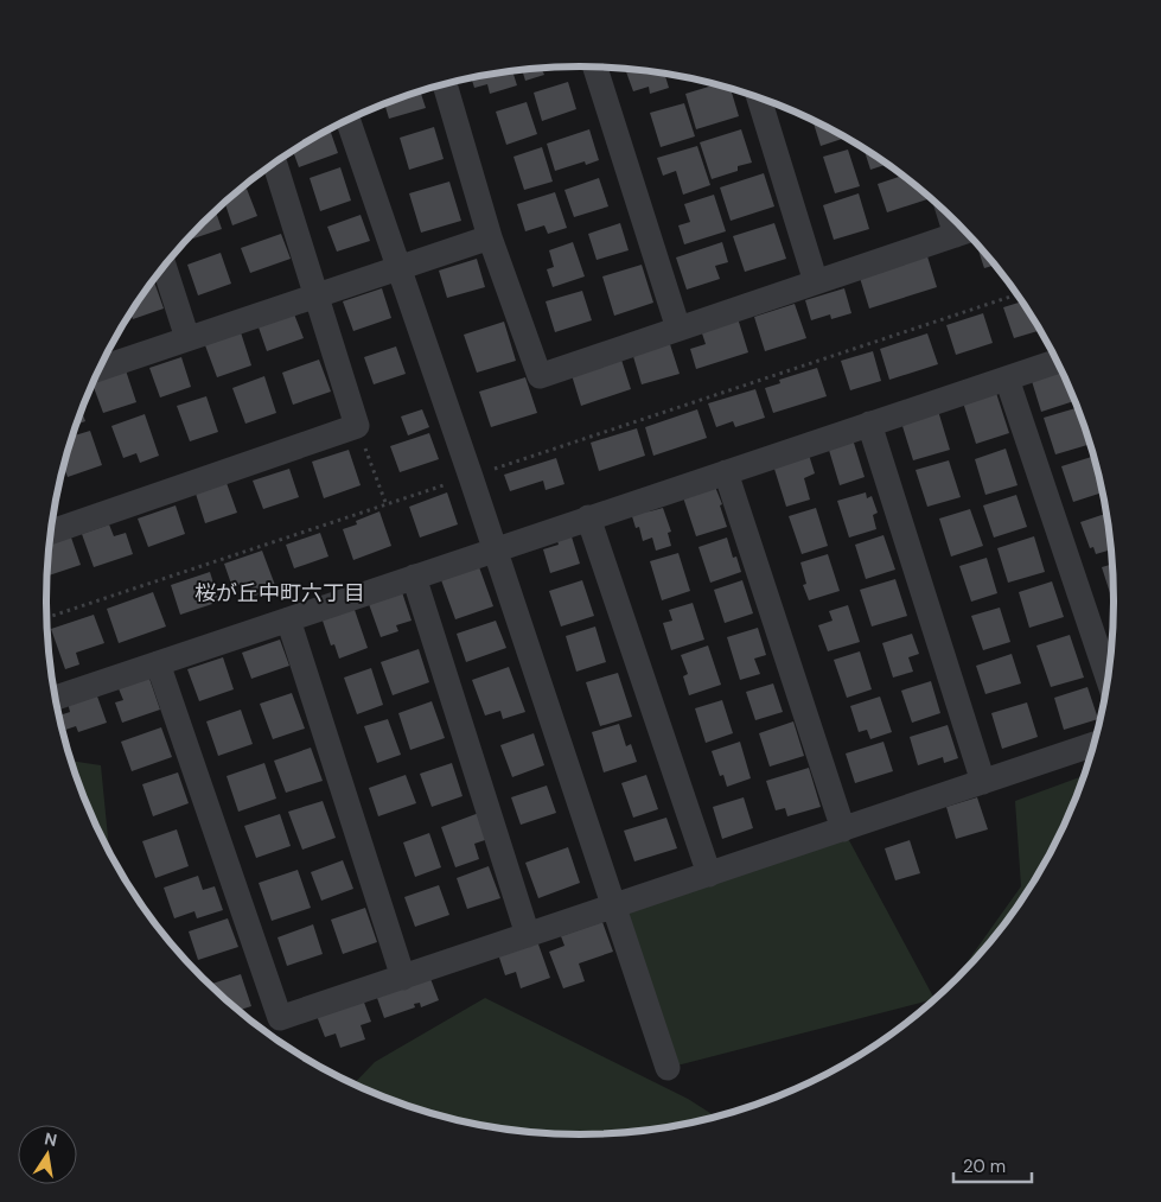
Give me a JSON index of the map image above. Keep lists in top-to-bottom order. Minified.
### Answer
{"districts":["桜が丘中町六丁目"],"scale_bar":"20 m","north":"top"}
